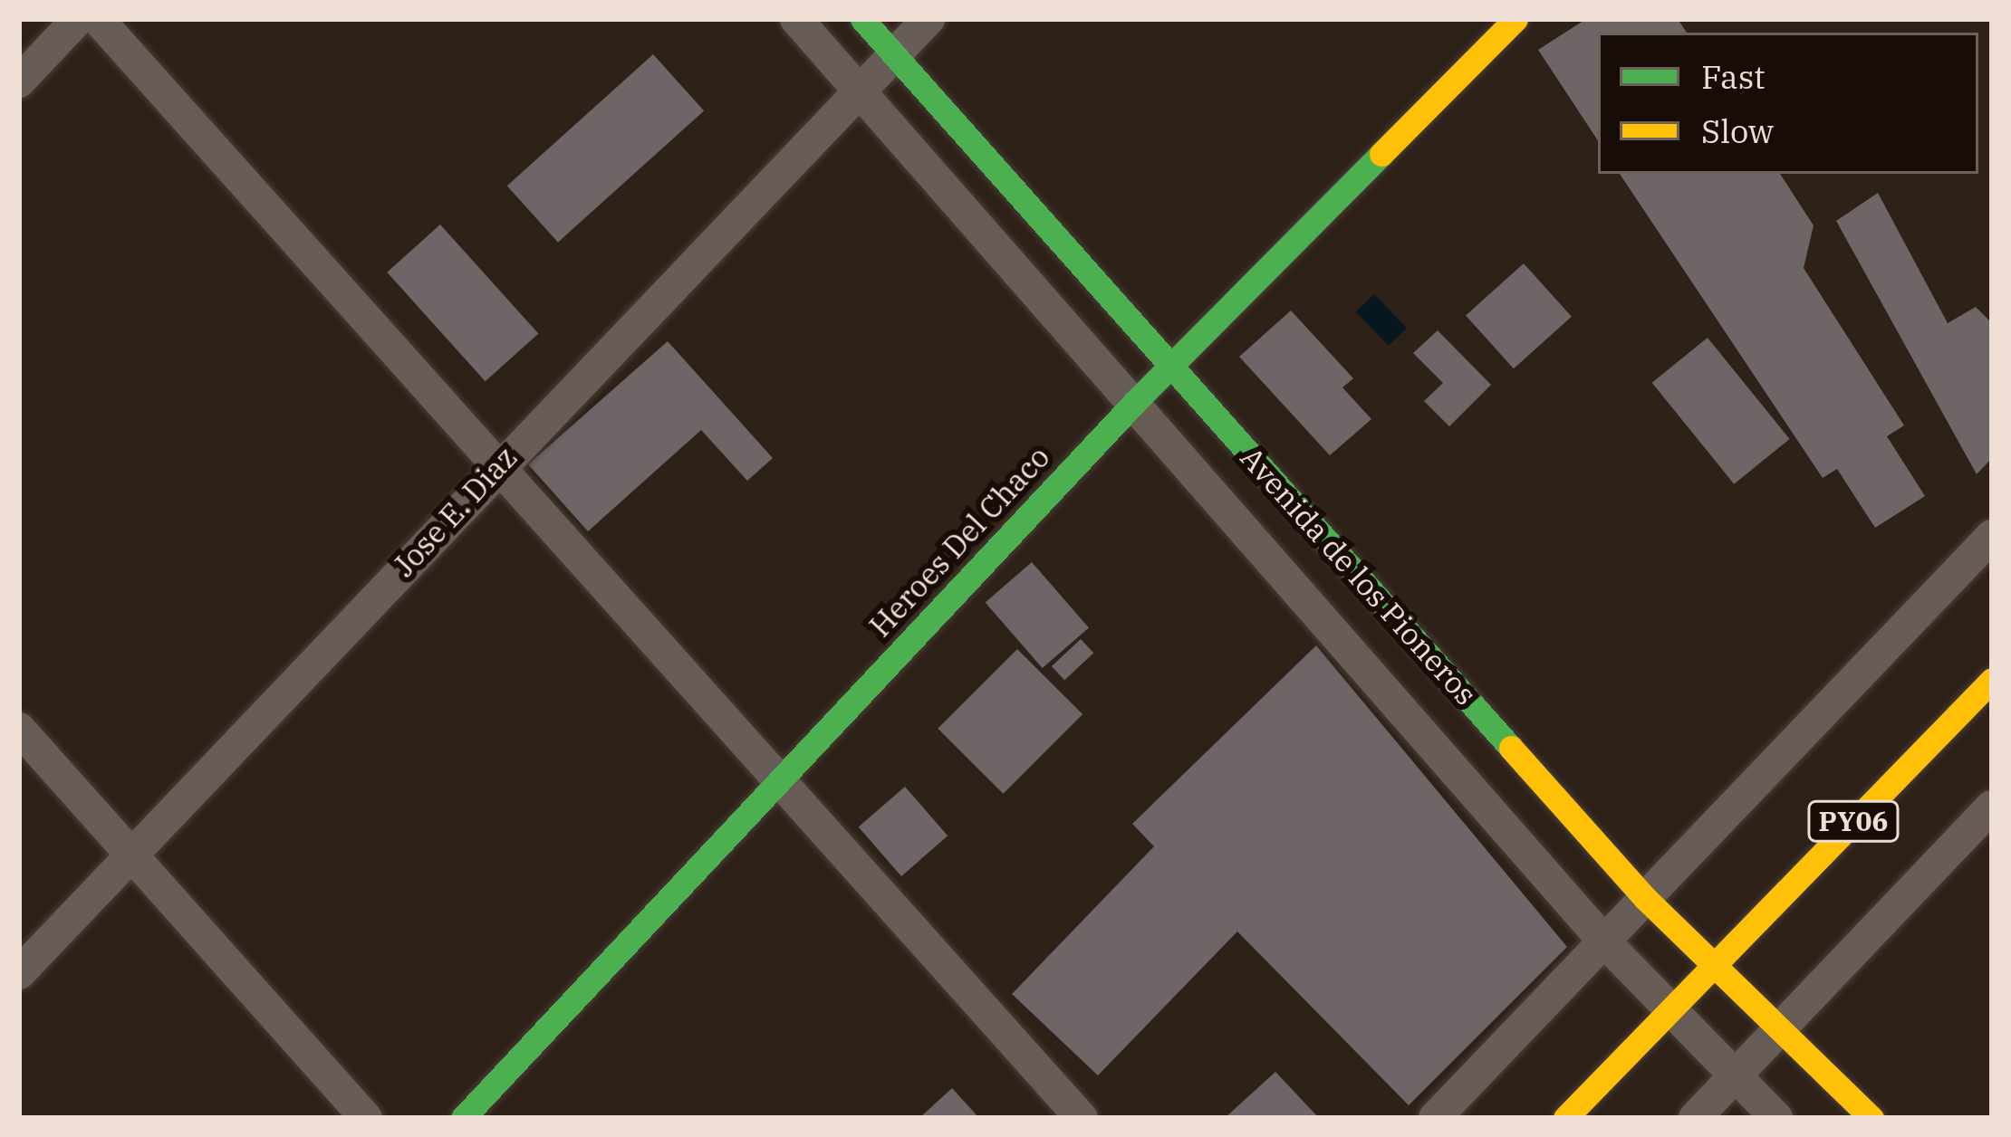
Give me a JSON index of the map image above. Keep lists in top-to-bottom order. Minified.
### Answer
{"streets":{"main road":["Heroes Del Chaco","Avenida de los Pioneros","PY06"],"street":["Jose E. Diaz"]},"crossings":[["Jose E. Diaz","Avenida de los Pioneros"],["Heroes Del Chaco","Avenida de los Pioneros"],["Avenida de los Pioneros","PY06"]],"legend":["Fast","Slow"]}
